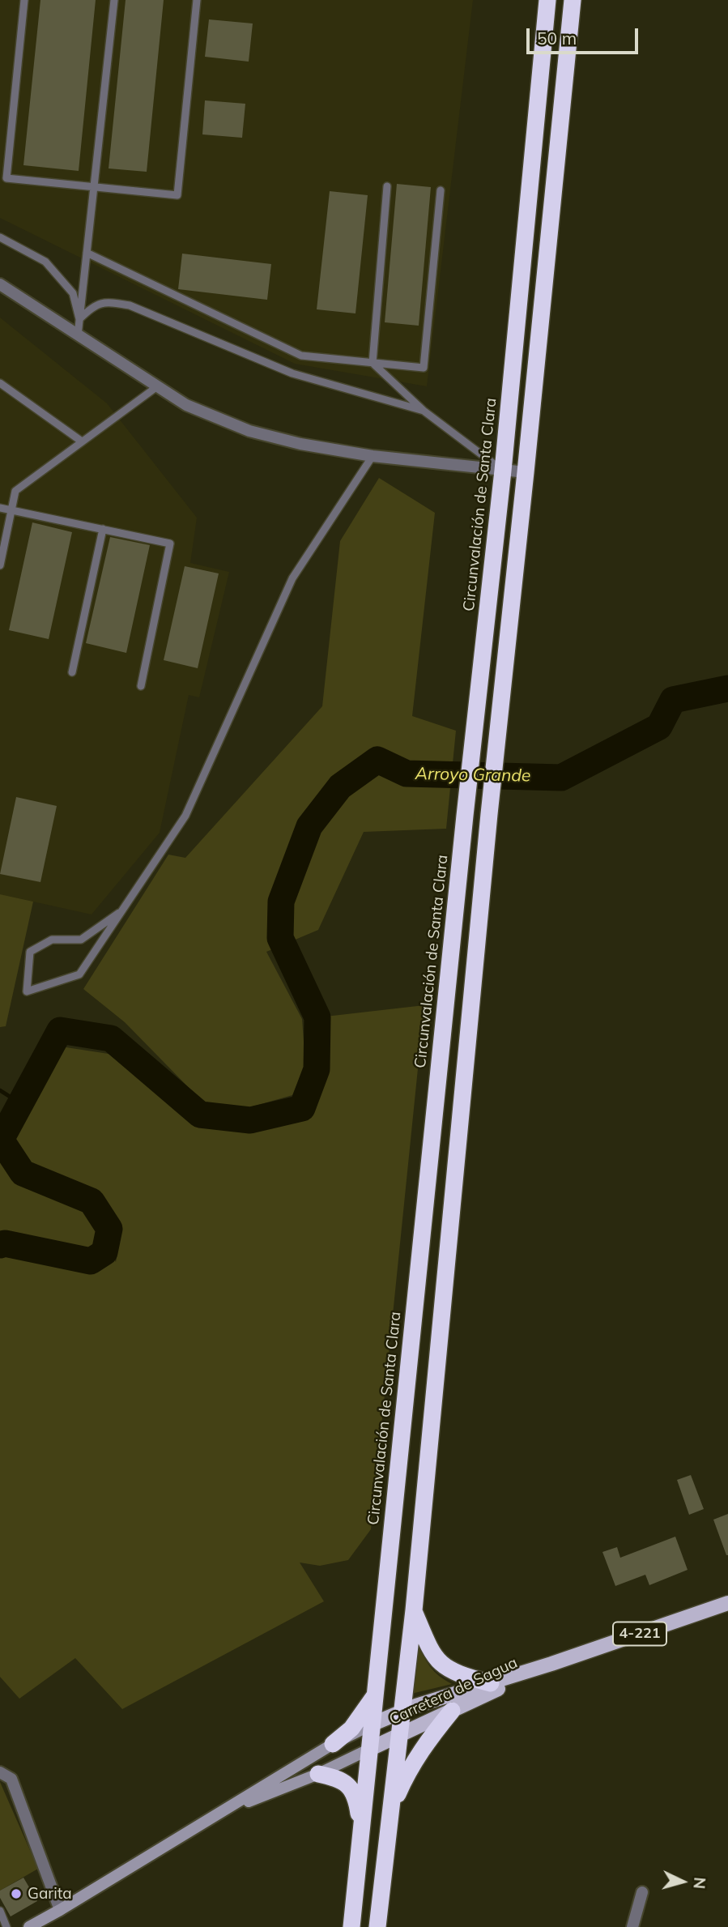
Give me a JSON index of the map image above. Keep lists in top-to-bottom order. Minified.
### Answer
{"streets":{"highway":["Circunvalación de Santa Clara"],"main road":["4-221","Carretera de Sagua"]},"crossings":[["Circunvalación de Santa Clara","Carretera de Sagua"]],"water":["Arroyo Grande"],"places":["Garita"],"scale_bar":"50 m","north":"right"}
